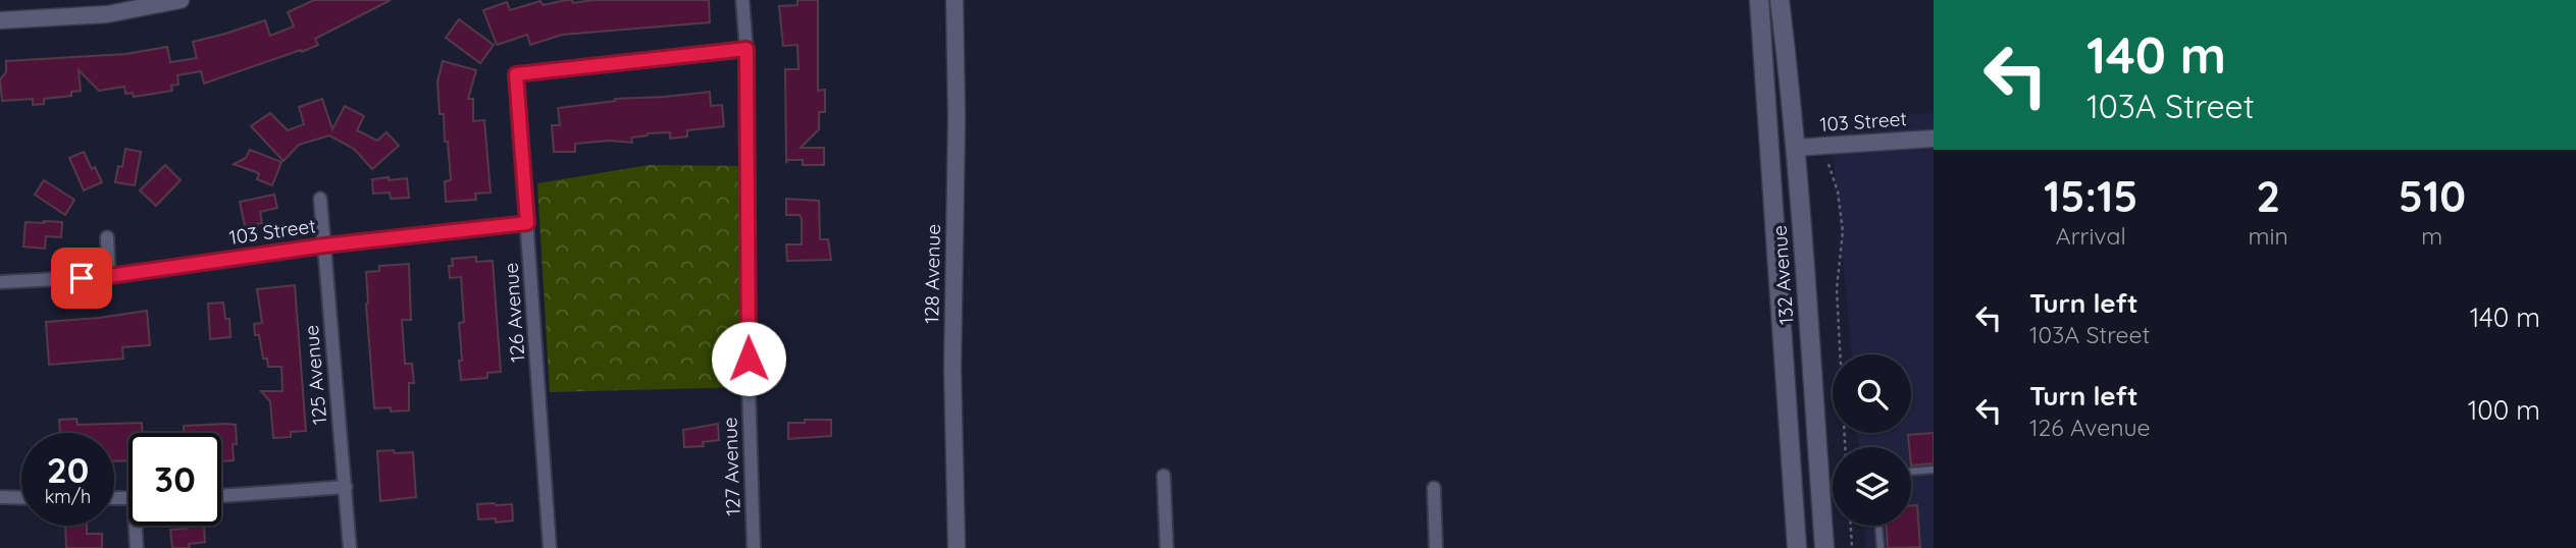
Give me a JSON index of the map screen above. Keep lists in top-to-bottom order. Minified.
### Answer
{"streets":{"main road":["132 Avenue"],"street":["103 Street","128 Avenue","126 Avenue","125 Avenue","127 Avenue"]},"crossings":[["103 Street","132 Avenue"],["103 Street","126 Avenue"],["103 Street","125 Avenue"],["126 Avenue","127 Avenue"]],"page":{"turn":["140 m","103A Street"],"eta":["15:15","Arrival","2","min","510","m"],"list":[{"name":"Turn left","note":"103A Street","value":"140 m"},{"name":"Turn left","note":"126 Avenue","value":"100 m"}],"speed":"20 km/h","limit":"30"}}
